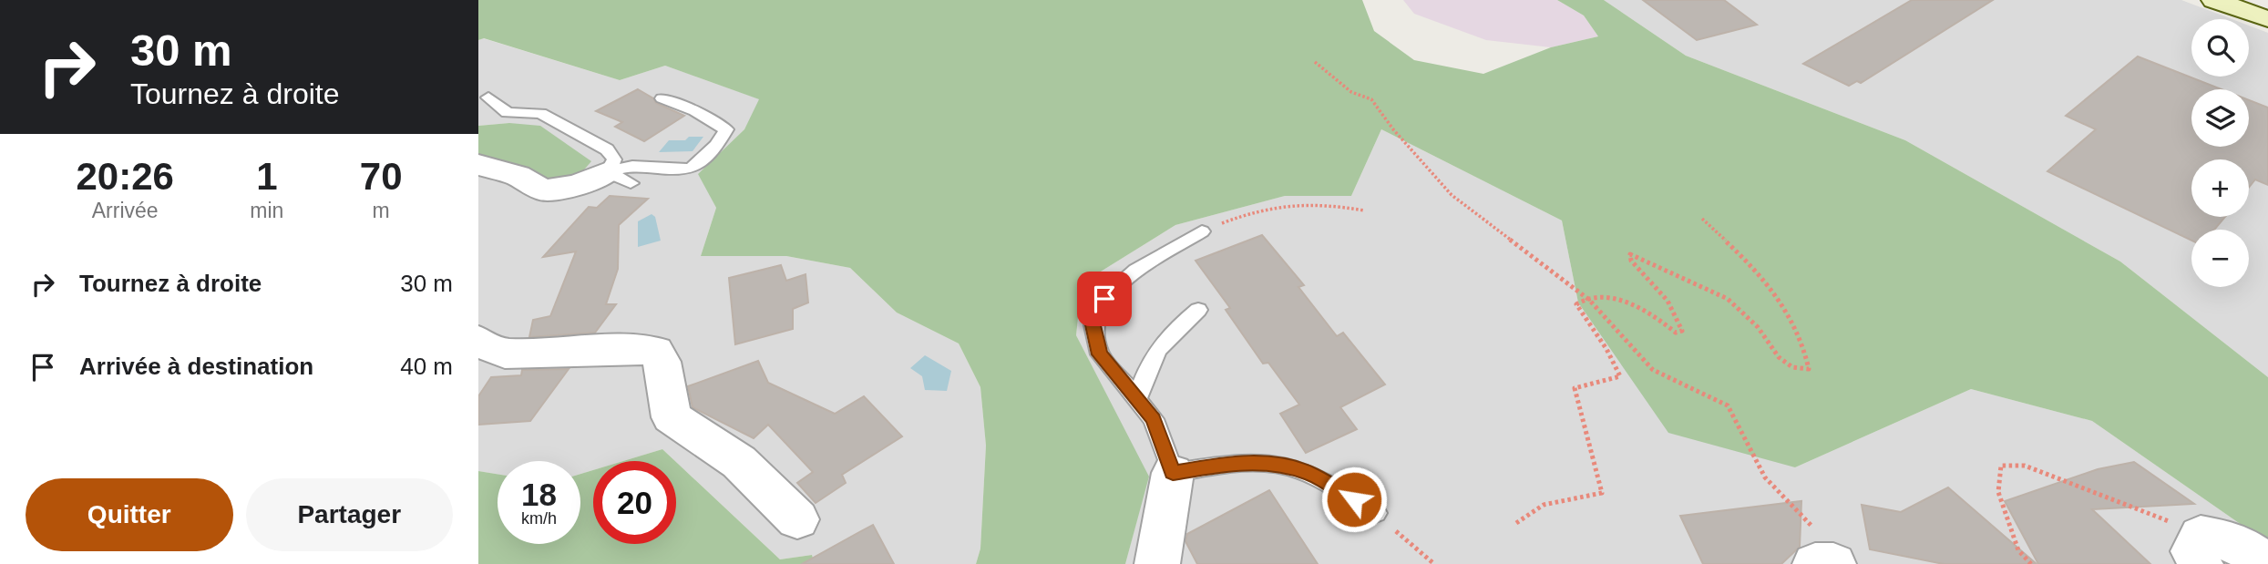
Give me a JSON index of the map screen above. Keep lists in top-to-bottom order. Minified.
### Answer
{"page":{"turn":["30 m","Tournez à droite"],"map_buttons":["+","−"],"eta":["20:26","Arrivée","1","min","70","m"],"list":[{"name":"Tournez à droite","value":"30 m"},{"name":"Arrivée à destination","value":"40 m"}],"speed":"18 km/h","limit":"20","buttons":["Quitter","Partager"]}}
